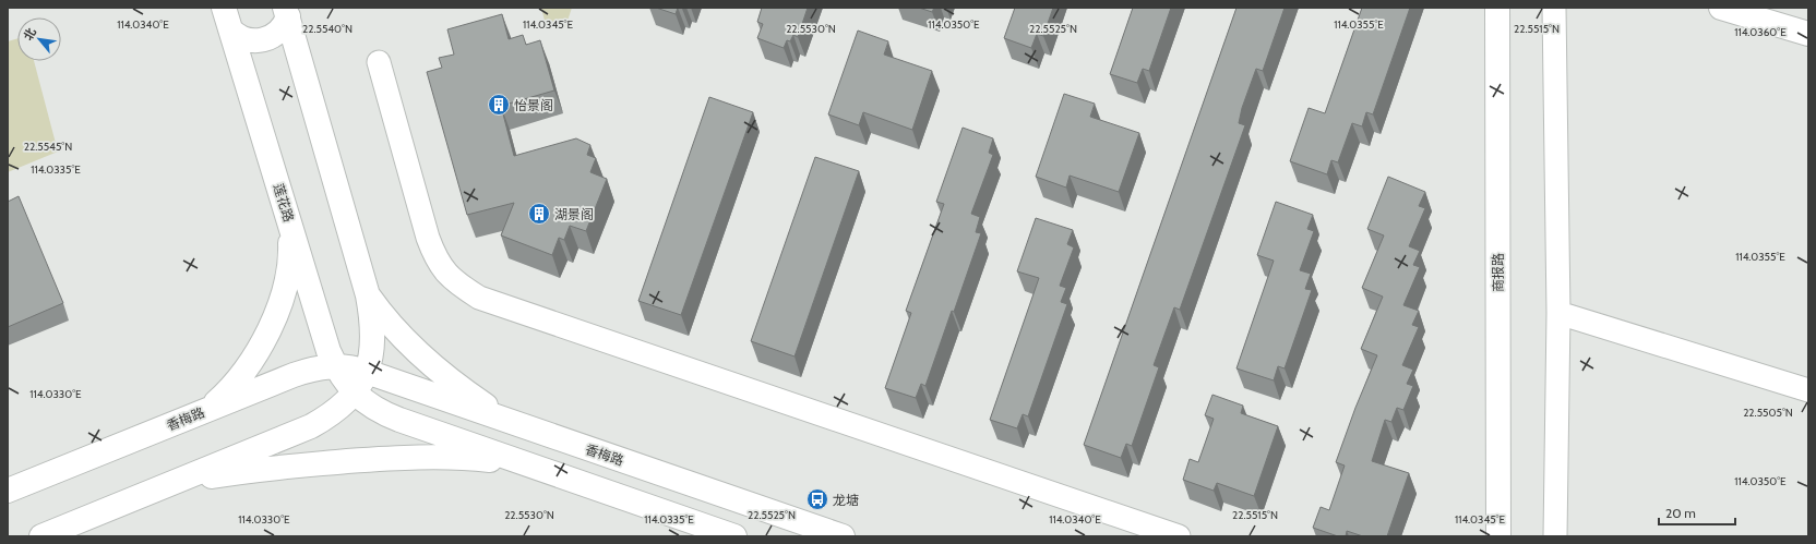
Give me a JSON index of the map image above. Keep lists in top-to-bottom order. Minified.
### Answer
{"streets":{"main road":["莲花路","商报路","香梅路"]},"crossings":[["莲花路","香梅路"]],"places":{"building":["怡景阁","湖景阁"],"bus stop":["龙塘"]},"scale_bar":"20 m","north":"top left","coordinates":["114.0340°E","114.0345°E","114.0350°E","114.0355°E","22.5540°N","22.5530°N","22.5525°N","22.5515°N","114.0360°E","22.5545°N","114.0335°E","114.0330°E","22.5505°N"]}
